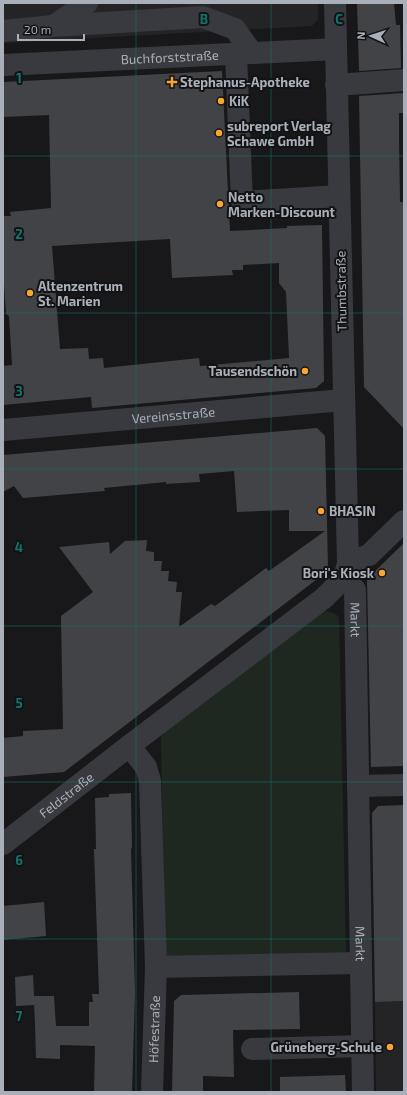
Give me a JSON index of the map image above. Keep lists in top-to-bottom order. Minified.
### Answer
{"streets":{"street":["Buchforststraße","Thumbstraße","Vereinsstraße","Markt","Feldstraße","Höfestraße"]},"crossings":[["Buchforststraße","Thumbstraße"],["Thumbstraße","Vereinsstraße"],["Thumbstraße","Markt"],["Markt","Feldstraße"],["Markt","Höfestraße"]],"places":{"health":["Stephanus-Apotheke"],"other":["KiK","subreport Verlag Schawe GmbH","Netto Marken-Discount","Altenzentrum St. Marien","Tausendschön","BHASIN","Bori's Kiosk","Grüneberg-Schule"]},"scale_bar":"20 m","north":"left","grid":{"columns":["B","C"],"rows":["1","2","3","4","5","6","7"]}}
